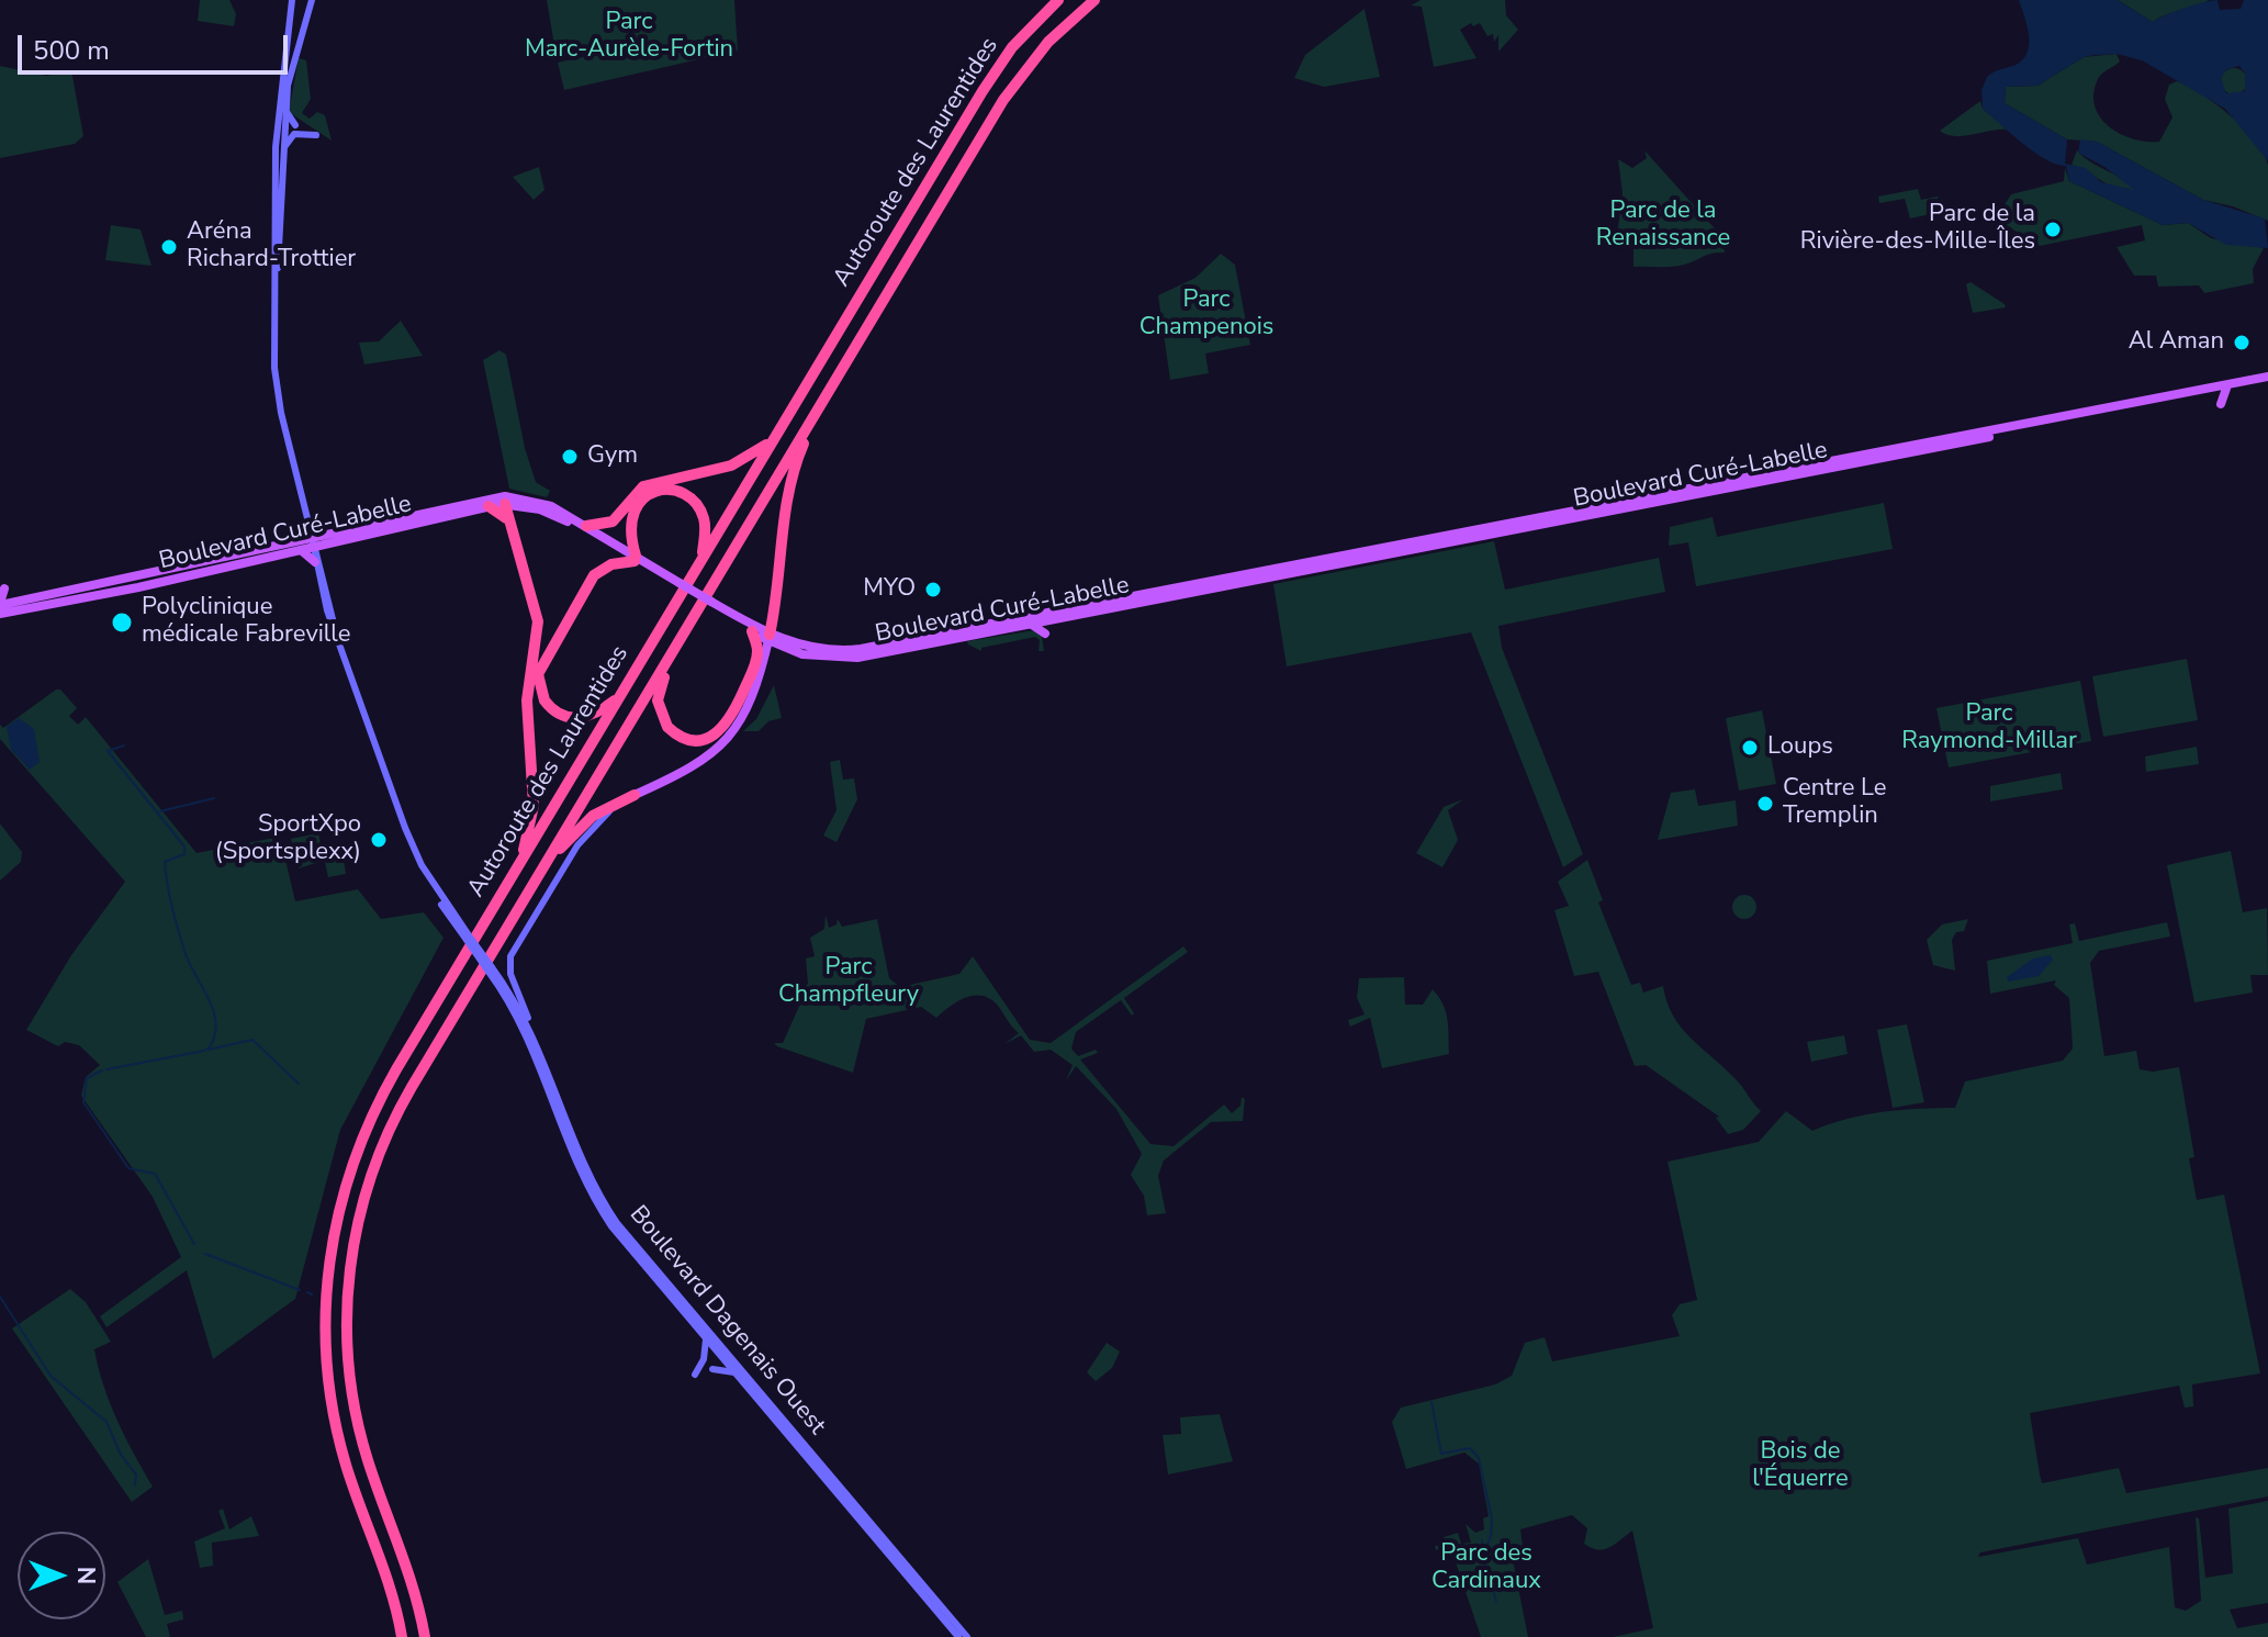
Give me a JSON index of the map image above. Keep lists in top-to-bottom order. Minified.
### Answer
{"streets":{"highway":["Autoroute des Laurentides"],"main road":["Boulevard Curé-Labelle","Boulevard Dagenais Ouest"]},"crossings":[["Boulevard Curé-Labelle","Boulevard Dagenais Ouest"]],"parks":["Parc Marc-Aurèle-Fortin","Parc de la Renaissance","Parc Champenois","Parc Raymond-Millar","Parc Champfleury","Bois de l'Équerre","Parc des Cardinaux"],"places":["Parc de la Rivière-des-Mille-Îles","Aréna Richard-Trottier","Al Aman","Gym","MYO","Polyclinique médicale Fabreville","Loups","Centre Le Tremplin","SportXpo (Sportsplexx)"],"scale_bar":"500 m","north":"right"}
